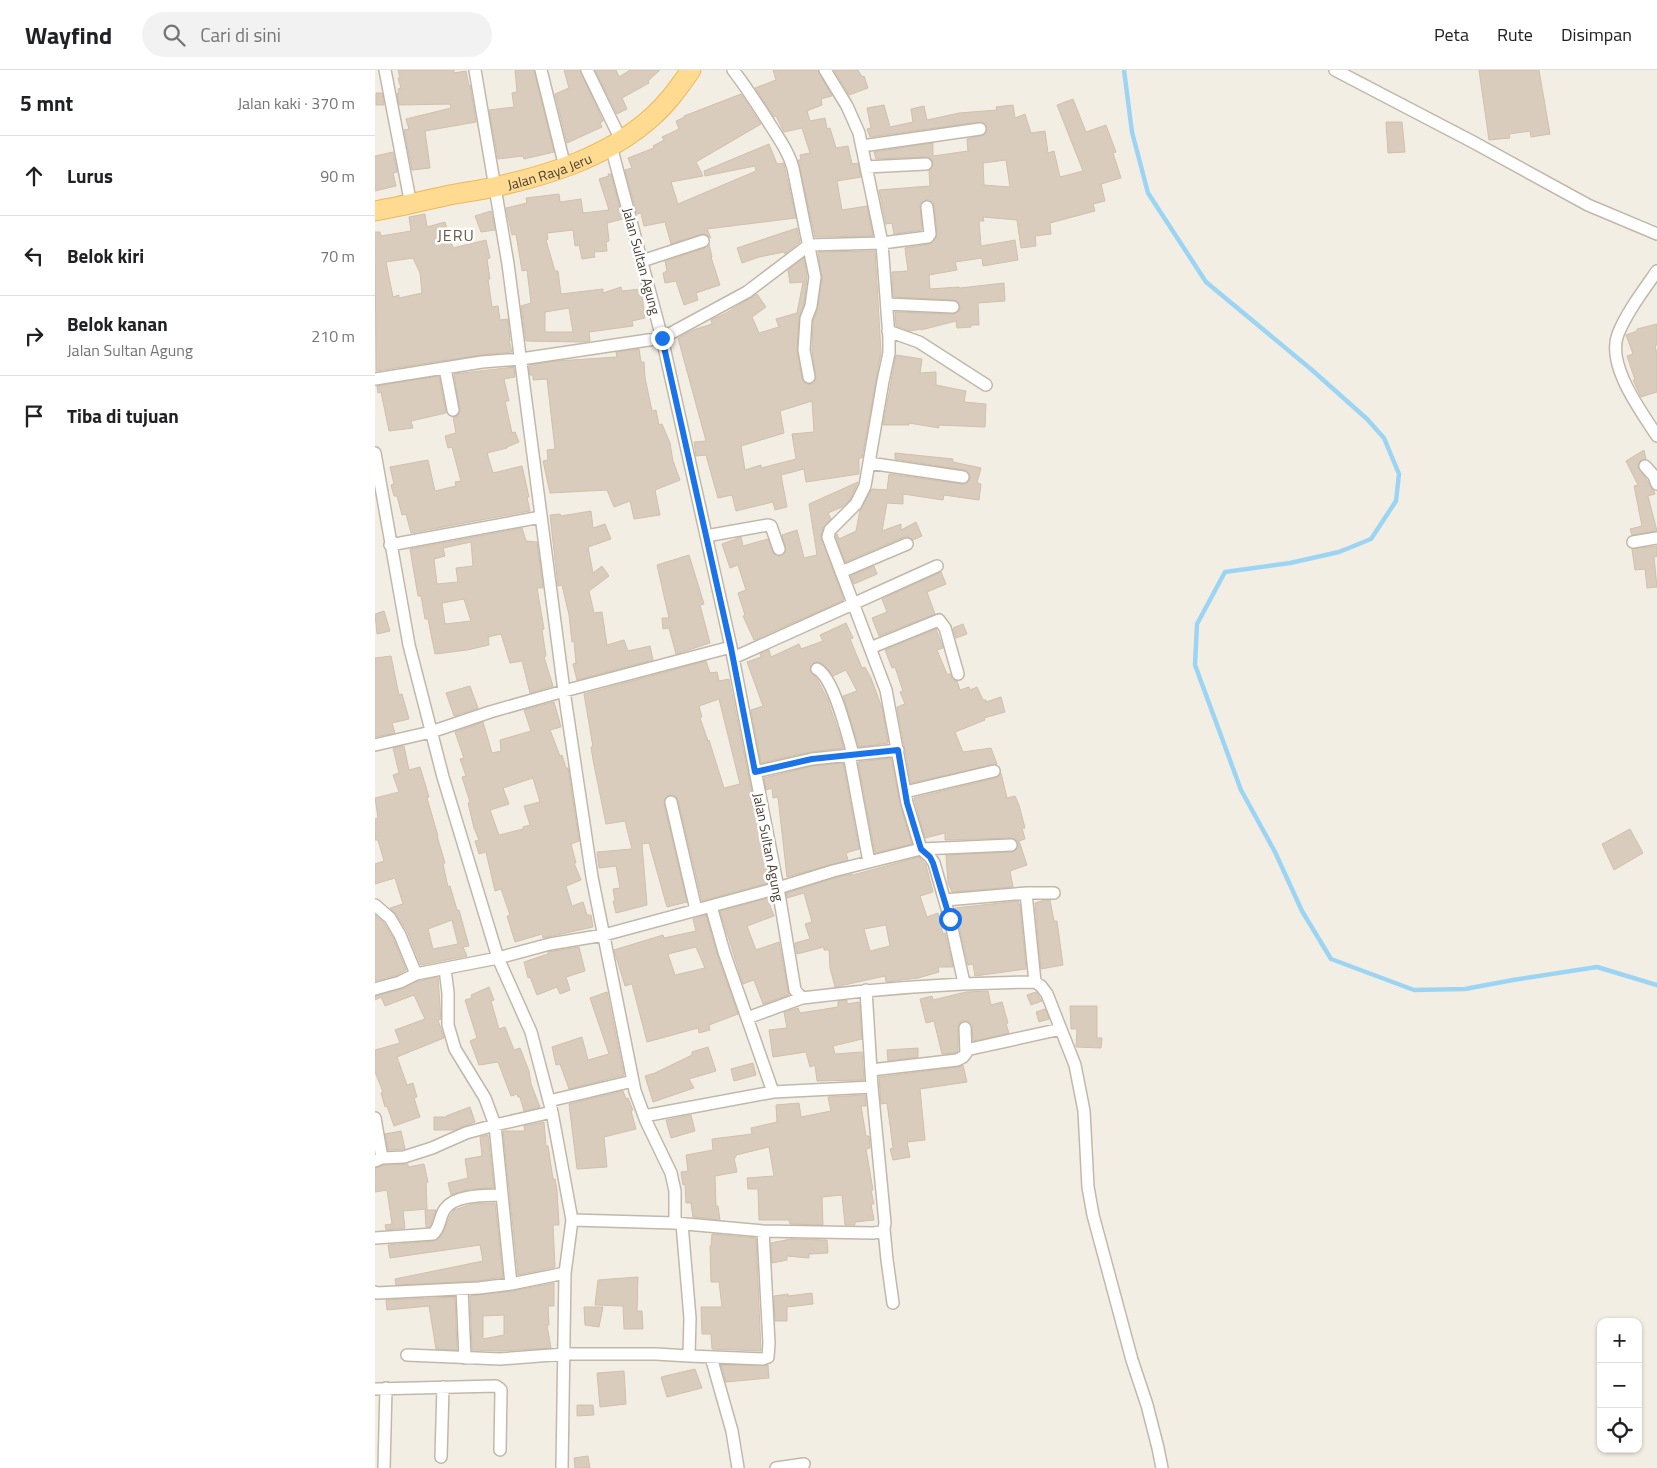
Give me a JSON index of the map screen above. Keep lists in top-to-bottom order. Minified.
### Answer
{"streets":{"main road":["Jalan Raya Jeru"],"street":["Jalan Sultan Agung"]},"crossings":[["Jalan Raya Jeru","Jalan Sultan Agung"]],"districts":["JERU"],"page":{"header":"Wayfind","search":"Cari di sini","nav":["Peta","Rute","Disimpan"],"heading":["5 mnt","Jalan kaki · 370 m"],"list":[["Lurus","90 m"],["Belok kiri","70 m"],["Belok kanan","Jalan Sultan Agung","210 m"],"Tiba di tujuan"],"map_buttons":["+","−"]}}
